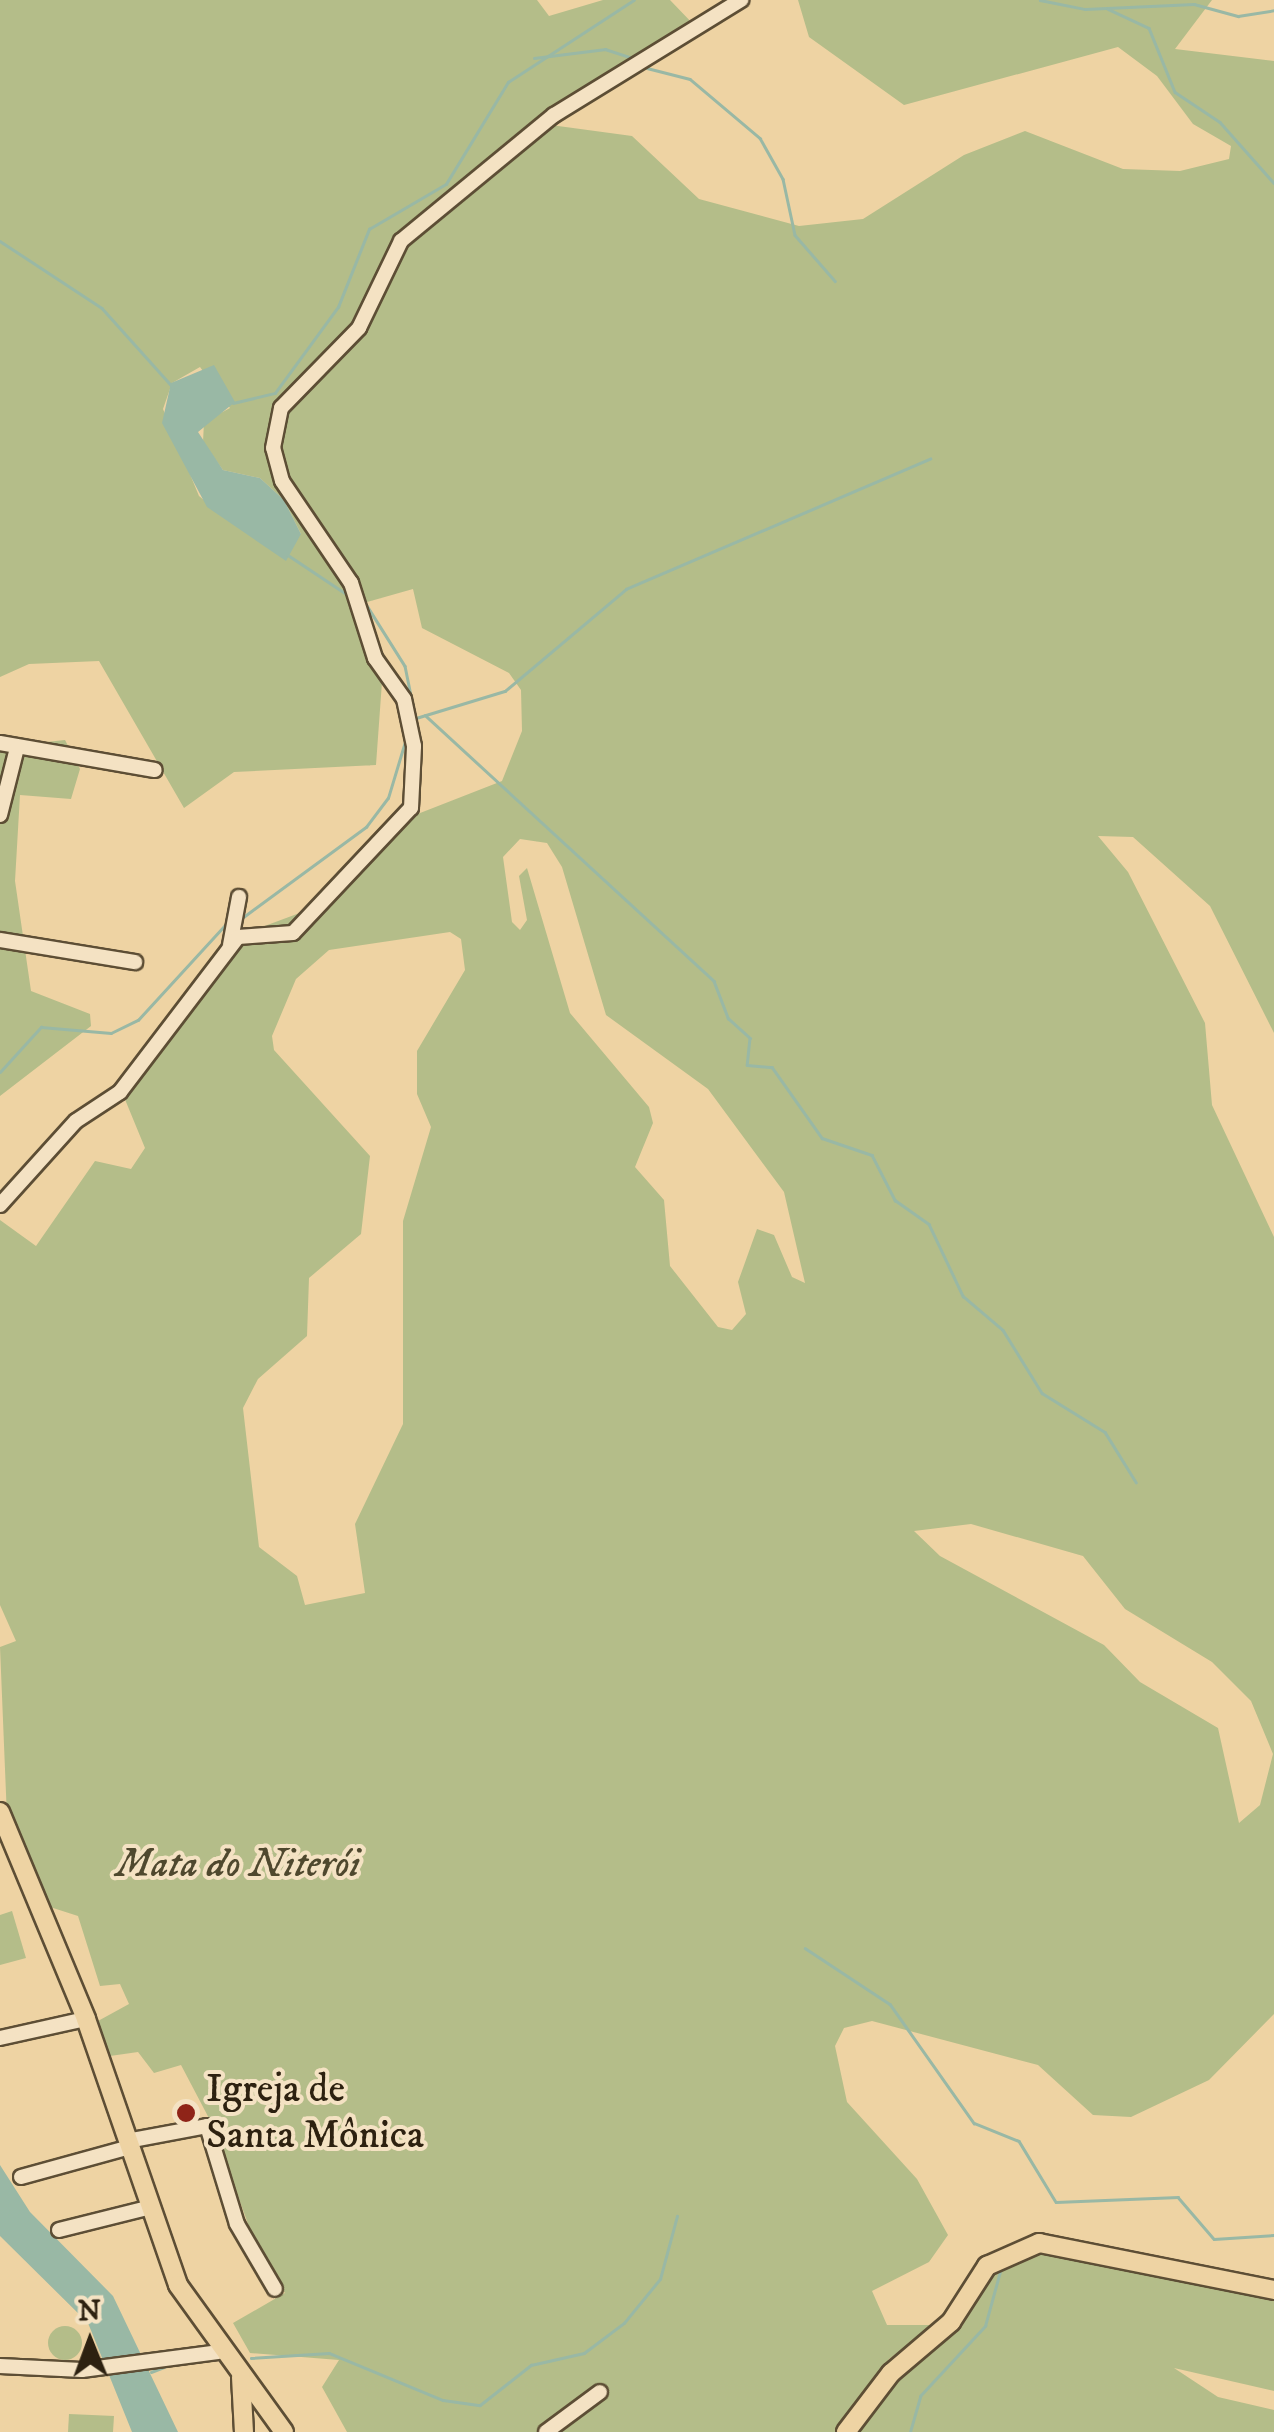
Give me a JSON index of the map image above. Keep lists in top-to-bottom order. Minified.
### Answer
{"parks":["Mata do Niterói"],"places":["Igreja de Santa Mônica"],"north":"top"}
